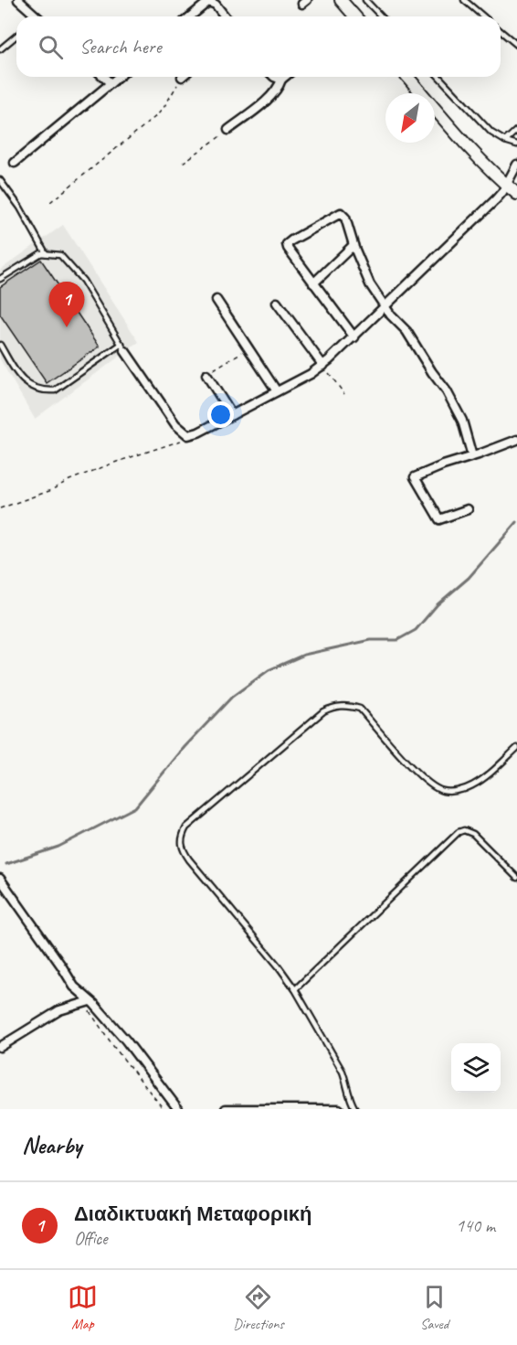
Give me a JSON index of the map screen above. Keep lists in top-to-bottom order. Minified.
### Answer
{"north":"bottom left","page":{"search":"Search here","pins":"1","heading":"Nearby","list":[{"mark":"1","name":"Διαδικτυακή Μεταφορική","note":"Office","value":"140 m"}],"nav":["Map","Directions","Saved"]}}
